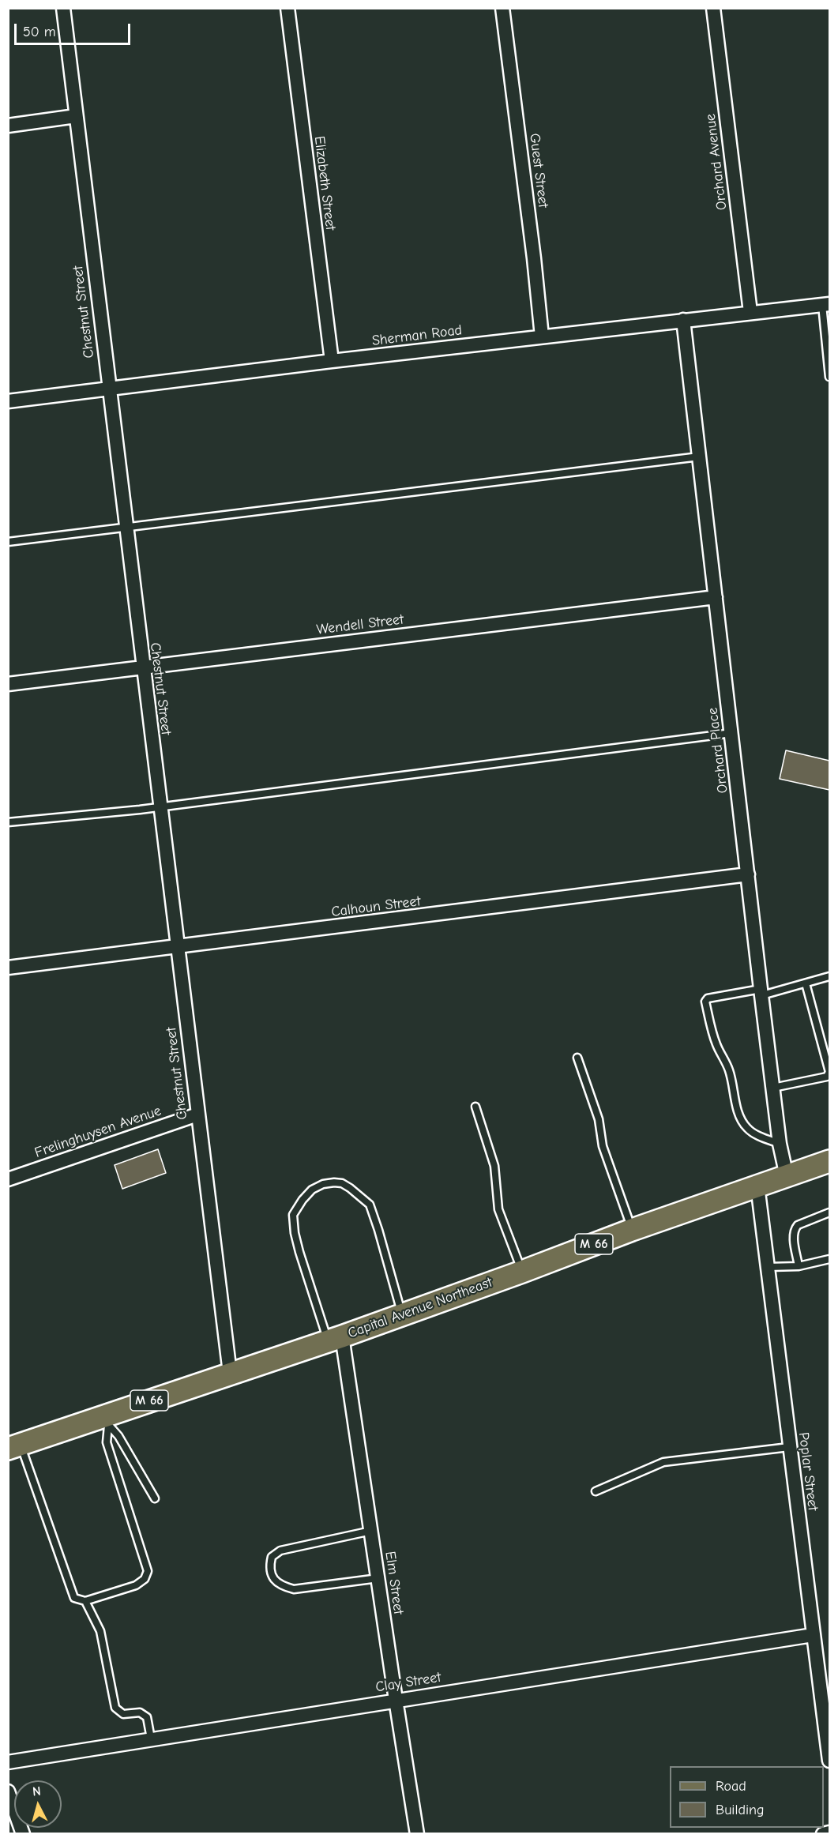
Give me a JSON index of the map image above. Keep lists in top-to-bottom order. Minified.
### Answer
{"streets":{"main road":["M 66","Capital Avenue Northeast"],"street":["Orchard Avenue","Guest Street","Elizabeth Street","Chestnut Street","Sherman Road","Wendell Street","Orchard Place","Calhoun Street","Frelinghuysen Avenue","Poplar Street","Elm Street","Clay Street"]},"crossings":[["Orchard Avenue","Sherman Road"],["Guest Street","Sherman Road"],["Elizabeth Street","Sherman Road"],["Chestnut Street","Sherman Road"],["Chestnut Street","Wendell Street"],["Chestnut Street","Calhoun Street"],["Chestnut Street","Frelinghuysen Avenue"],["Chestnut Street","Capital Avenue Northeast"],["Sherman Road","Orchard Place"],["Wendell Street","Orchard Place"],["Orchard Place","Calhoun Street"],["Orchard Place","Capital Avenue Northeast"],["Capital Avenue Northeast","Poplar Street"],["Capital Avenue Northeast","Elm Street"],["Poplar Street","Clay Street"],["Elm Street","Clay Street"]],"legend":["Road","Building"],"scale_bar":"50 m","north":"top"}
